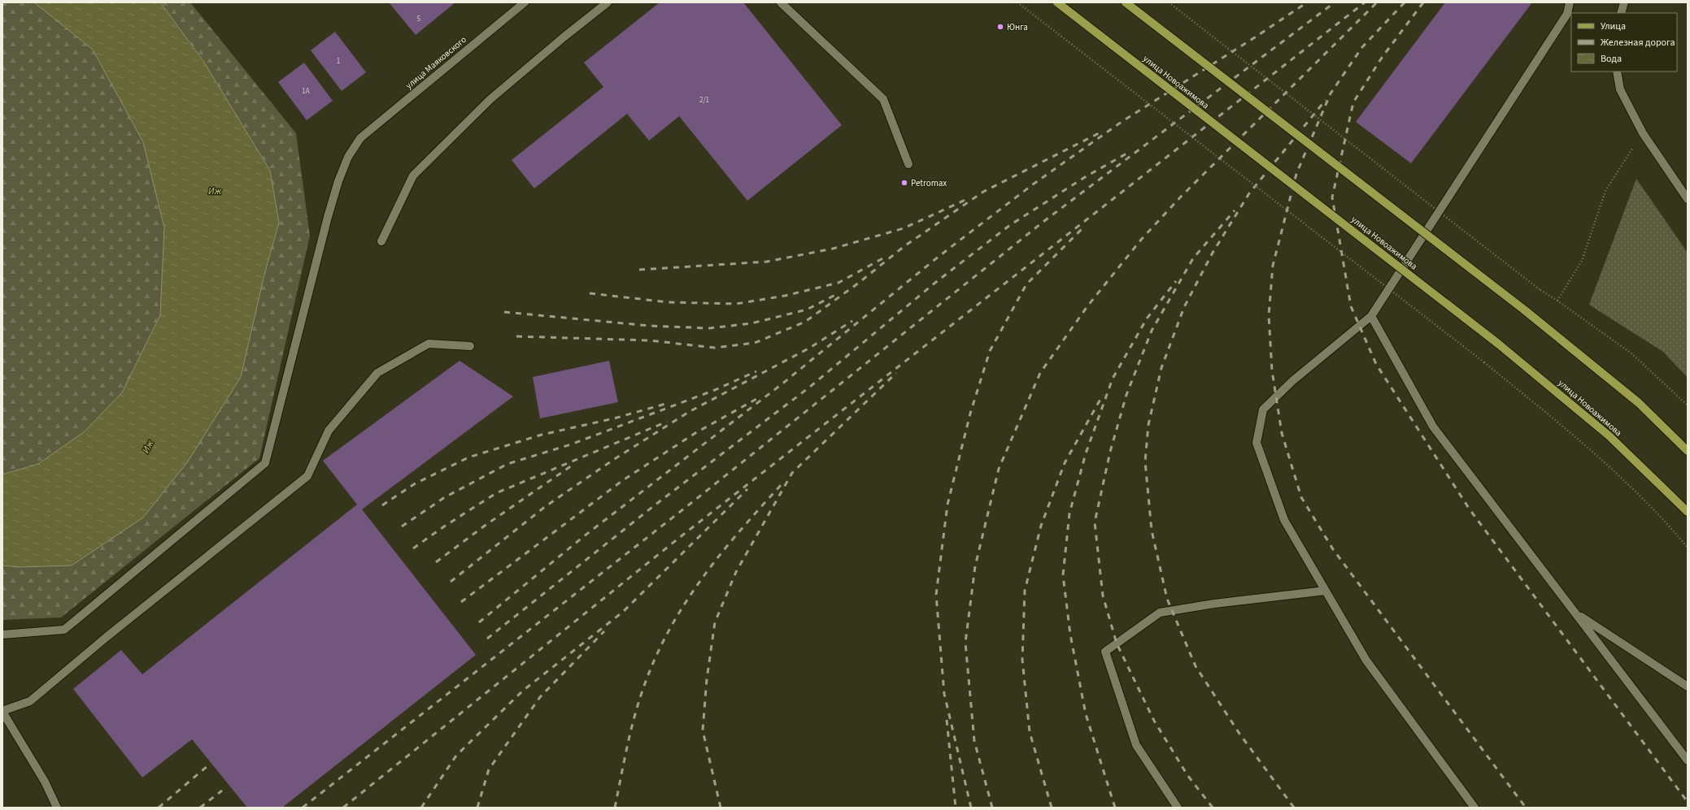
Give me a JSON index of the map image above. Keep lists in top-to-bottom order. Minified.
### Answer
{"streets":{"main road":["улица Новоажимова"],"street":["улица Маяковского"]},"water":["Иж"],"places":["Юнга","Petromax"],"house_numbers":["5","1","1А","2/1"],"legend":["Улица","Железная дорога","Вода"]}
